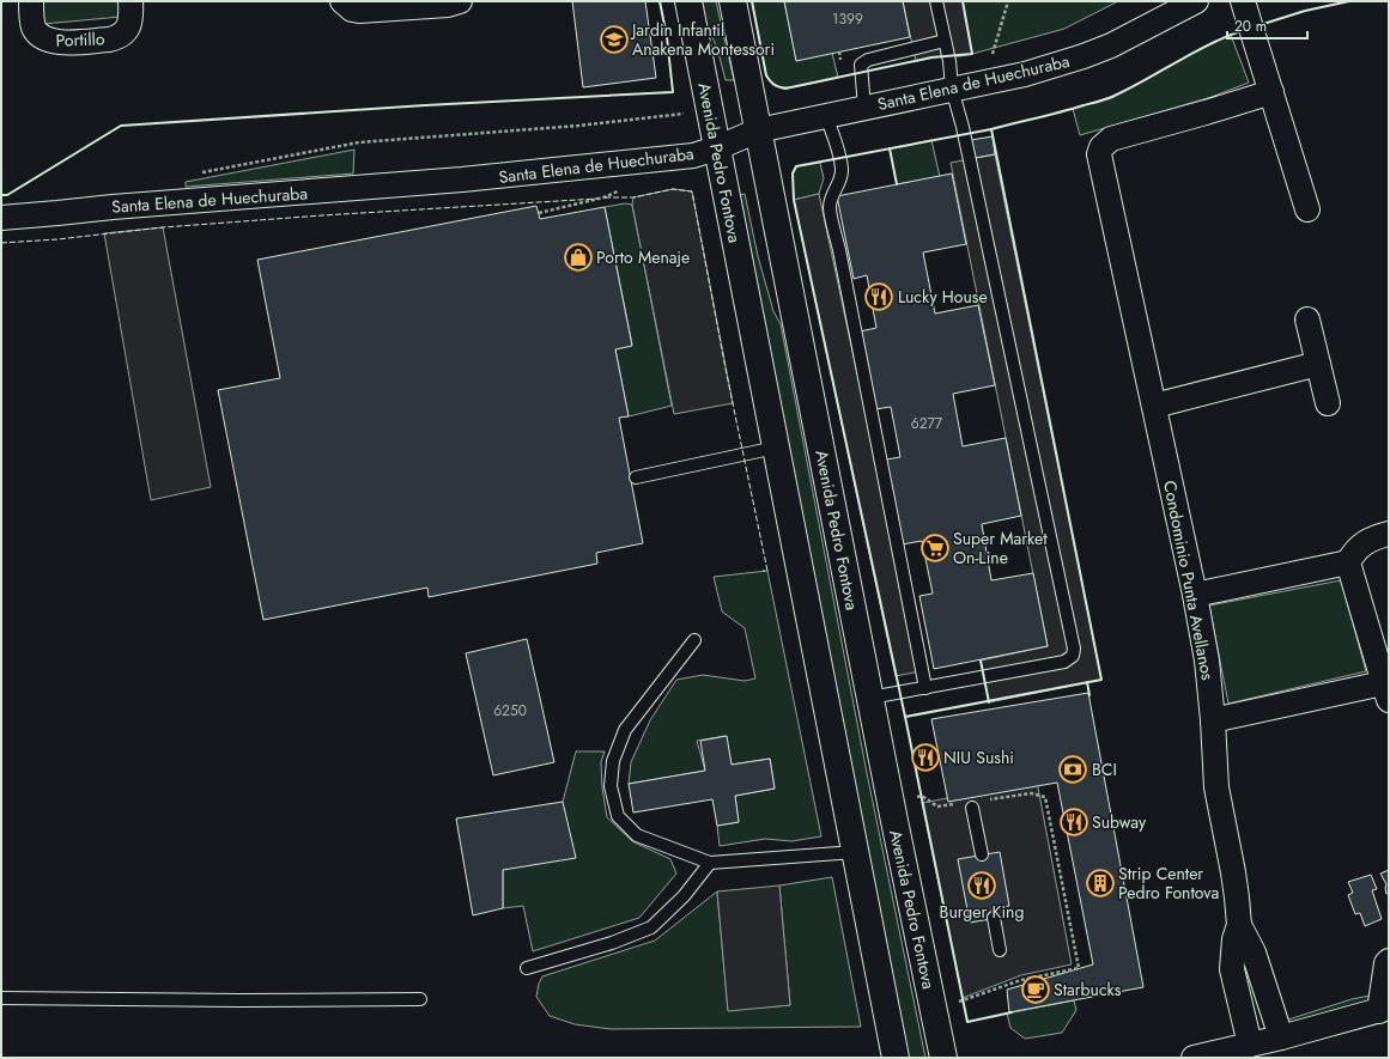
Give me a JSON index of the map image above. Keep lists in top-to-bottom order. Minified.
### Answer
{"streets":{"street":["Portillo","Santa Elena de Huechuraba","Avenida Pedro Fontova","Condominio Punta Avellanos"]},"crossings":[["Santa Elena de Huechuraba","Avenida Pedro Fontova"]],"places":{"school or university":["Jardin Infantil Anakena Montessori"],"shop":["Porto Menaje"],"restaurant":["Lucky House","NIU Sushi","Subway","Burger King"],"supermarket":["Super Market On-Line"],"bank":["BCI"],"building":["Strip Center Pedro Fontova"],"cafe":["Starbucks"]},"house_numbers":["1399","6277","6250"],"scale_bar":"20 m"}
